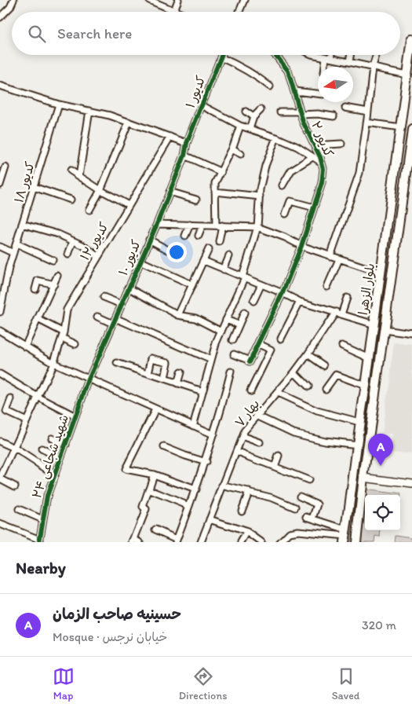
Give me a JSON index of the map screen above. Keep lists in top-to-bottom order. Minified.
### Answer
{"streets":{"main road":["بلوار الزهرا"],"street":["کدیور ۱","۲ کدیور","کدیور ۱۸","کدیور ۱۲","کدیور ۱۰","بهار ۷","شهید شجاعی ۲۴"]},"crossings":[["کدیور ۱","کدیور ۱۰"],["کدیور ۱۰","شهید شجاعی ۲۴"]],"north":"left","page":{"search":"Search here","pins":"A","heading":"Nearby","list":[{"mark":"A","name":"حسینیه صاحب الزمان","note":"Mosque · خیابان نرجس","value":"320 m"}],"nav":["Map","Directions","Saved"]}}
